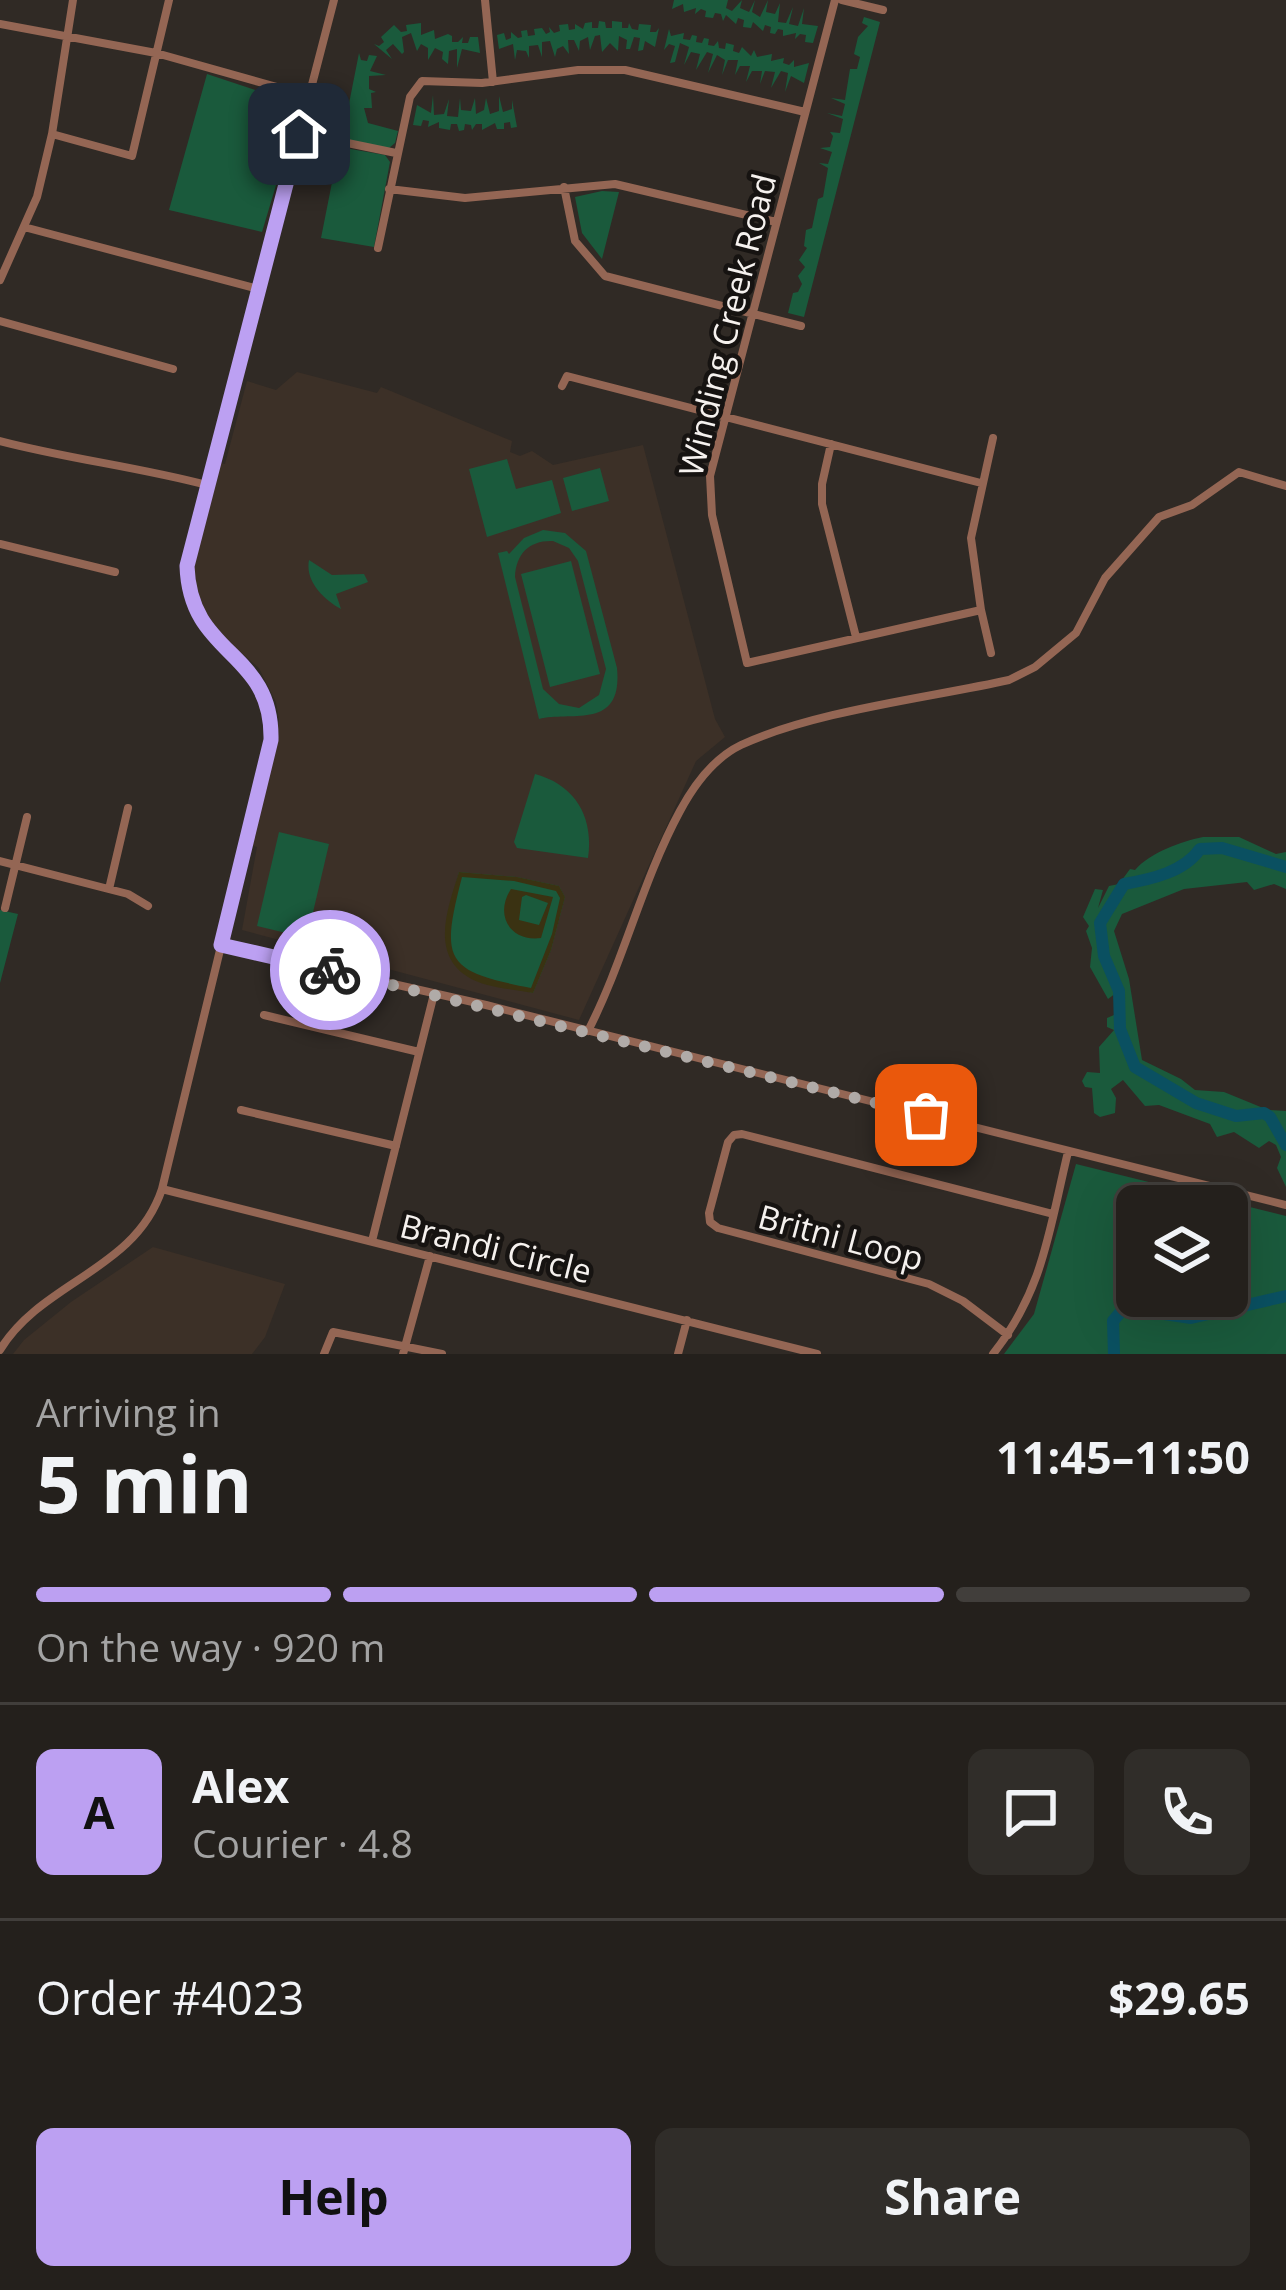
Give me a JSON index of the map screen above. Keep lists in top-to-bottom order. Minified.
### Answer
{"streets":{"street":["Winding Creek Road","Britni Loop","Brandi Circle"]},"page":{"heading":["5 min","Arriving in","11:45–11:50"],"panel":["Alex","Courier · 4.8","Order #4023","$29.65"],"bar":"On the way · 920 m","round":"A","buttons":["Help","Share"]}}
